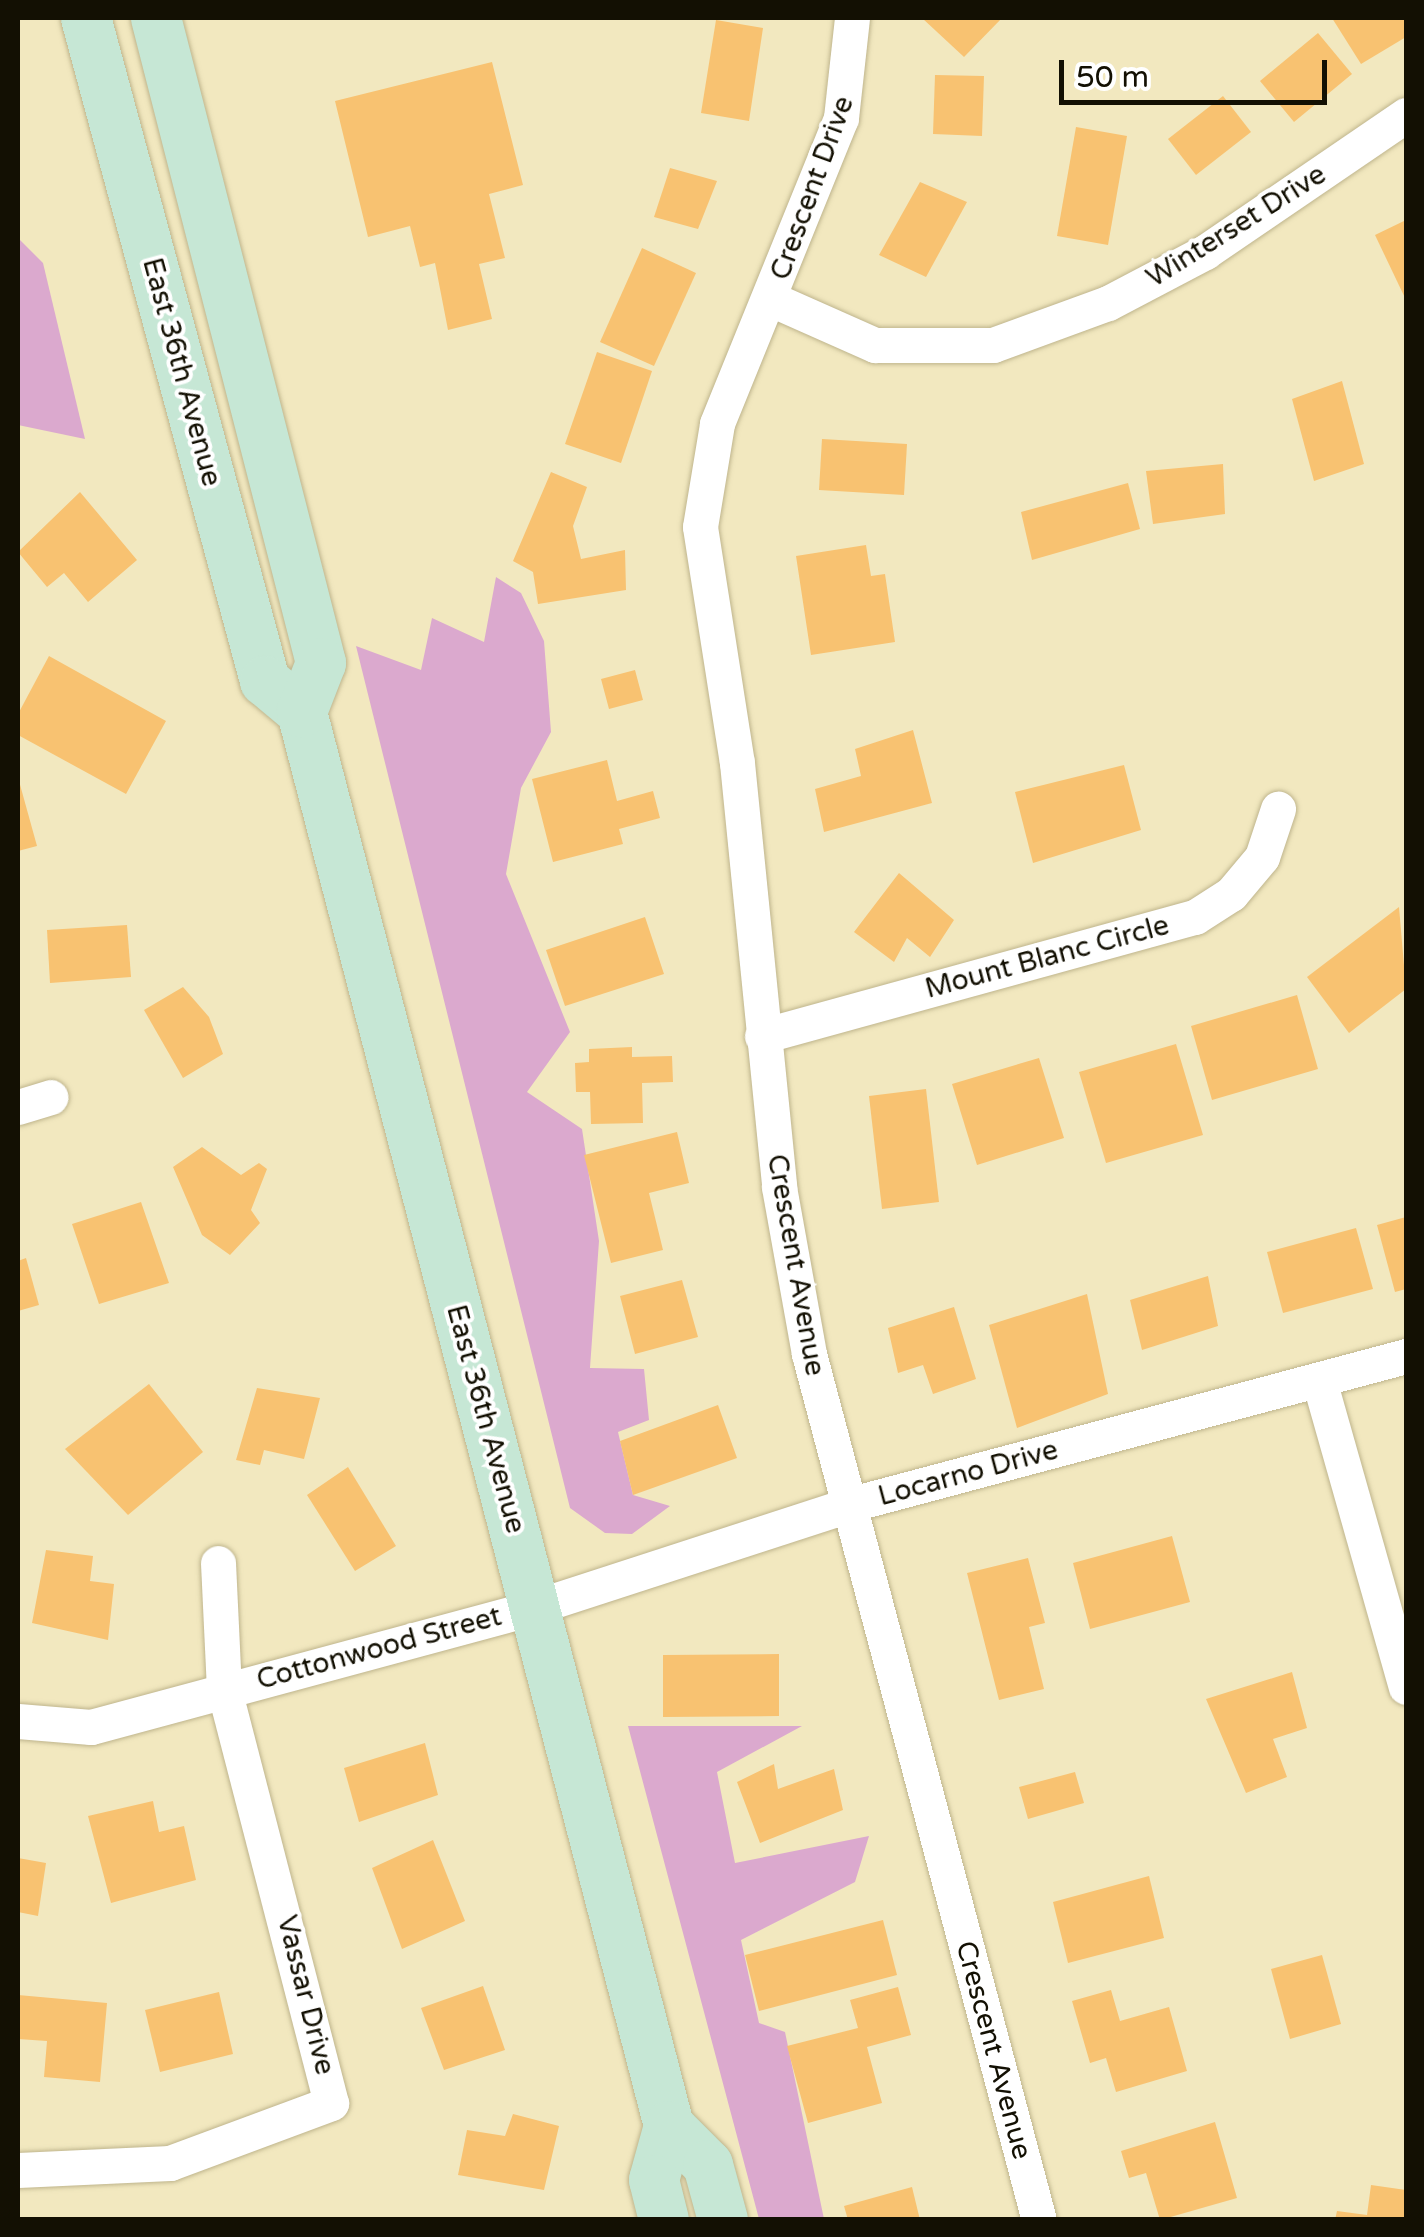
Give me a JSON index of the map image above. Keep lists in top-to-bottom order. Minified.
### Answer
{"streets":{"main road":["East 36th Avenue"],"street":["Crescent Drive","Winterset Drive","Mount Blanc Circle","Crescent Avenue","Locarno Drive","Cottonwood Street","Vassar Drive"]},"crossings":[["Crescent Drive","Winterset Drive"],["Crescent Drive","Crescent Avenue"],["Winterset Drive","Crescent Avenue"],["East 36th Avenue","Locarno Drive"],["East 36th Avenue","Cottonwood Street"],["Mount Blanc Circle","Crescent Avenue"],["Crescent Avenue","Locarno Drive"],["Locarno Drive","Cottonwood Street"],["Cottonwood Street","Vassar Drive"]],"scale_bar":"50 m"}
